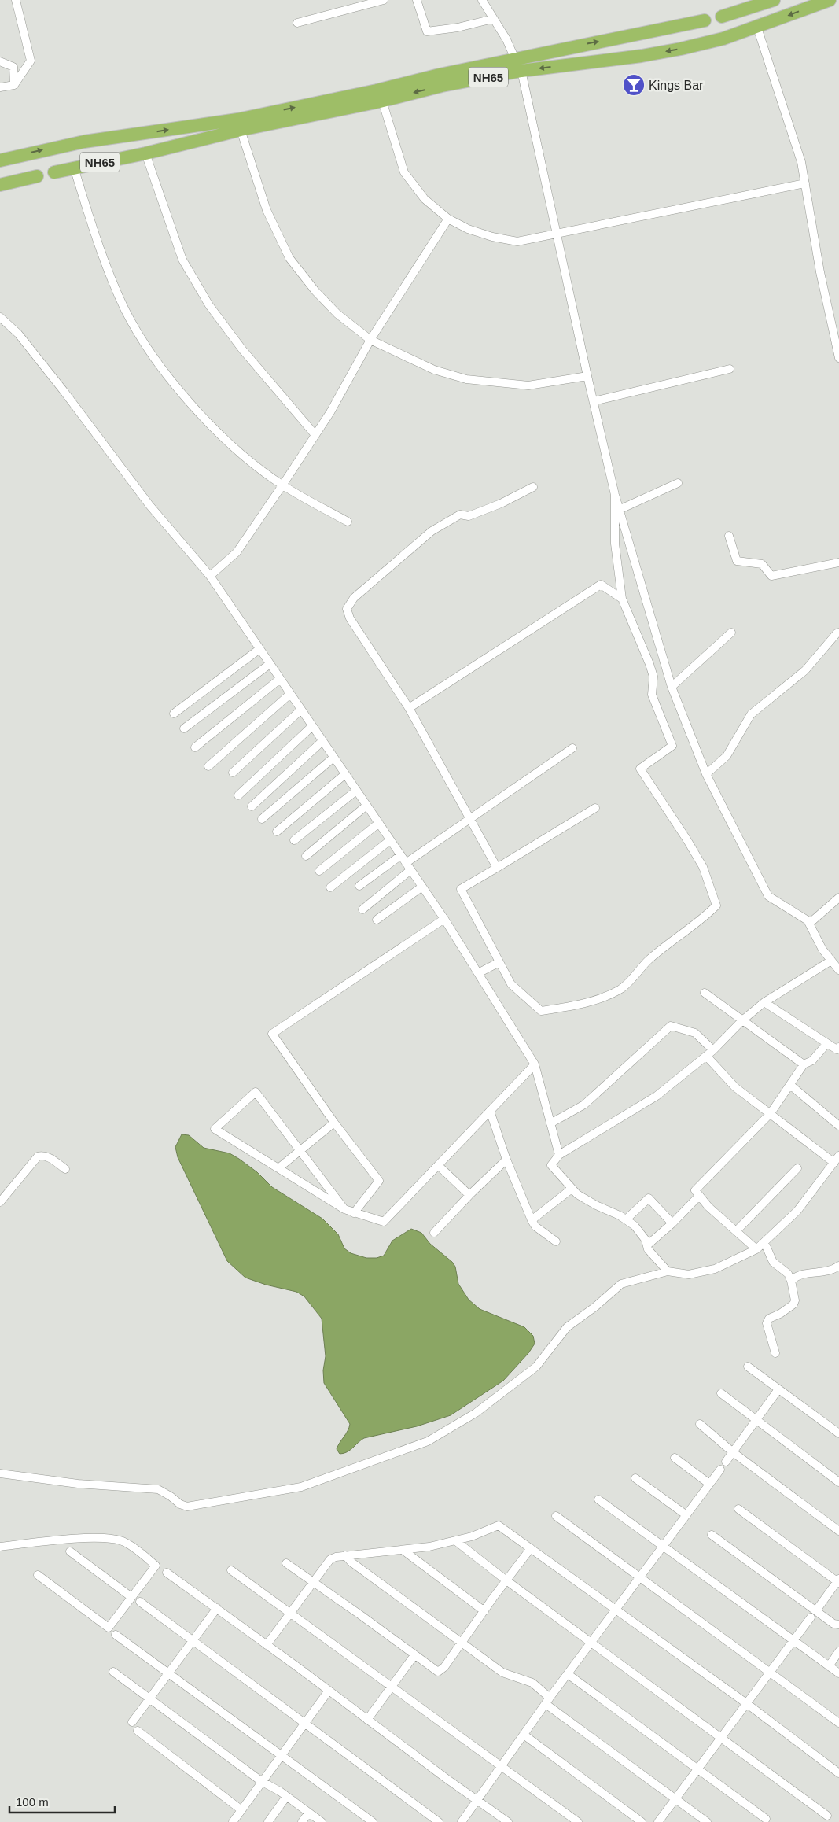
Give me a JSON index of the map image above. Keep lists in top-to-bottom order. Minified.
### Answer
{"streets":{"highway":["NH65"]},"places":{"bar":["Kings Bar"]},"scale_bar":"100 m"}
